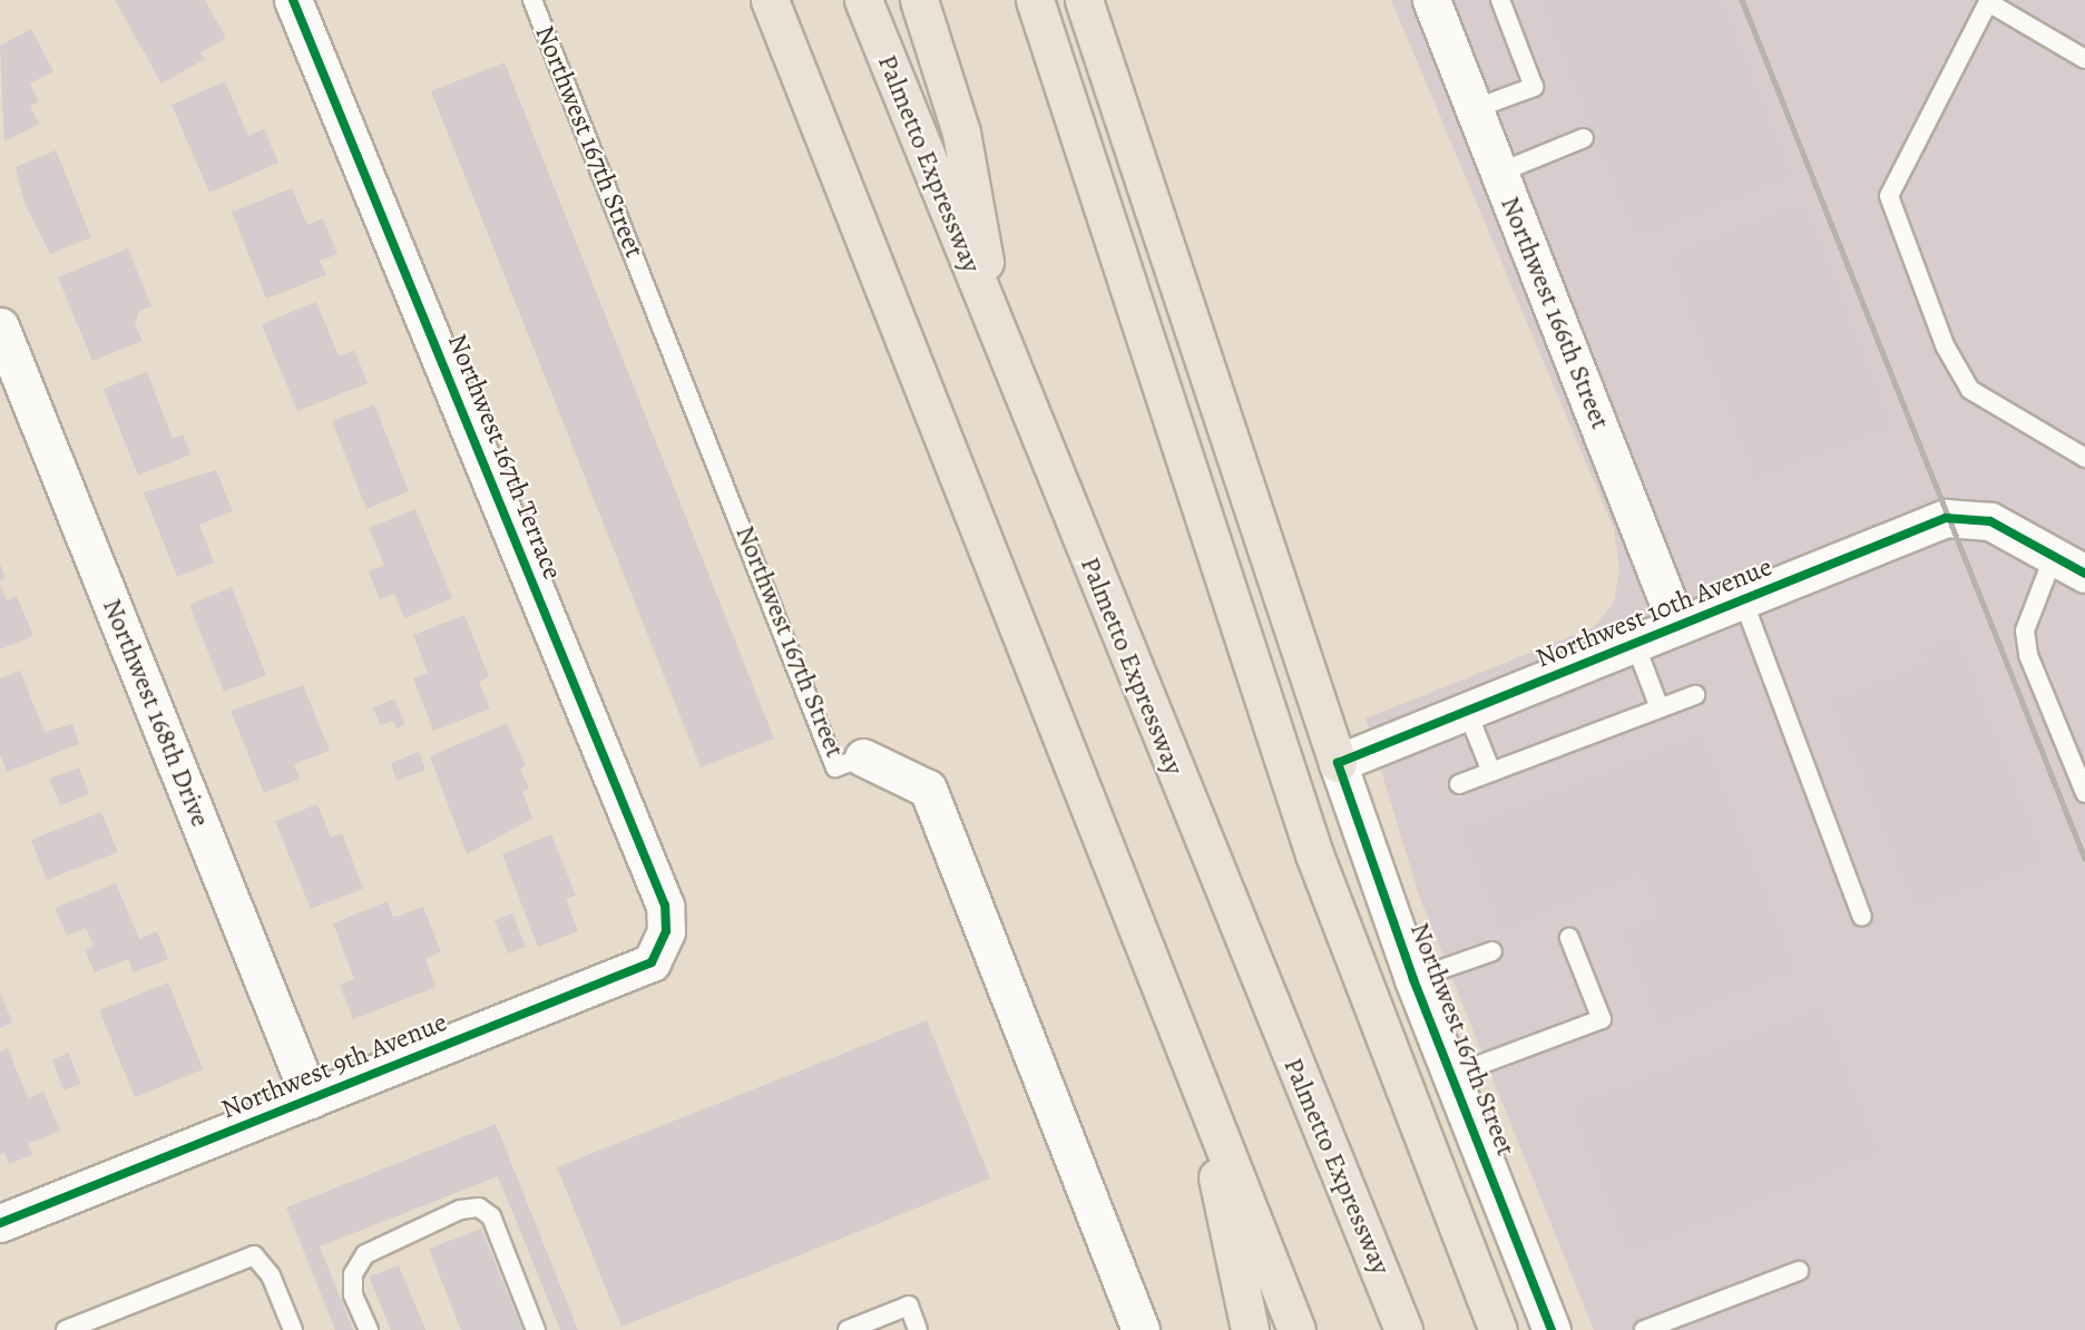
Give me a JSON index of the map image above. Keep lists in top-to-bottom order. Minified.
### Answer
{"streets":{"highway":["Palmetto Expressway"],"street":["Northwest 167th Street","Northwest 166th Street","Northwest 167th Terrace","Northwest 10th Avenue","Northwest 168th Drive","Northwest 9th Avenue"]},"crossings":[["Northwest 167th Street","Northwest 10th Avenue"],["Northwest 166th Street","Northwest 10th Avenue"],["Northwest 167th Terrace","Northwest 9th Avenue"],["Northwest 168th Drive","Northwest 9th Avenue"]]}
